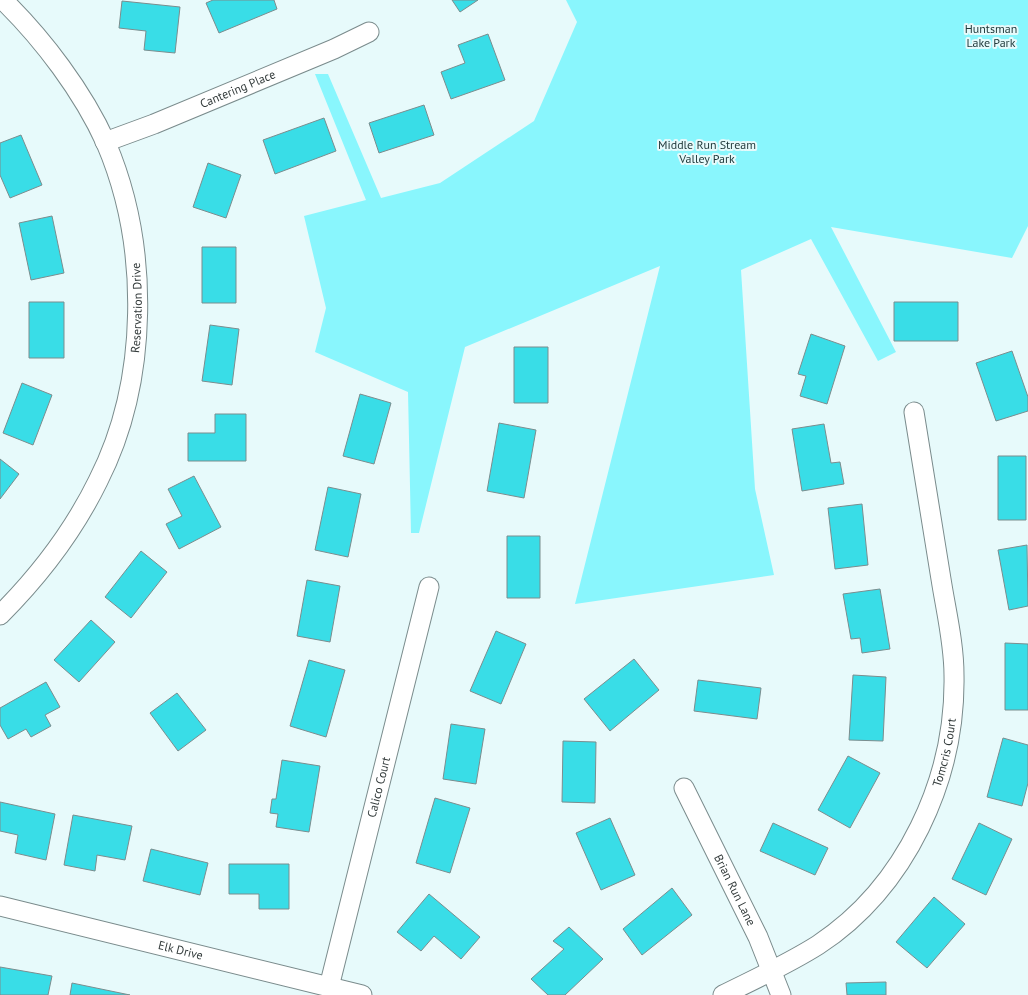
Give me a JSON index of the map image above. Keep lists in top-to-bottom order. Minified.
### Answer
{"streets":{"street":["Cantering Place","Reservation Drive","Tomcris Court","Calico Court","Brian Run Lane","Elk Drive"]},"crossings":[["Cantering Place","Reservation Drive"],["Tomcris Court","Brian Run Lane"],["Calico Court","Elk Drive"]],"parks":["Huntsman Lake Park","Middle Run Stream Valley Park"]}
